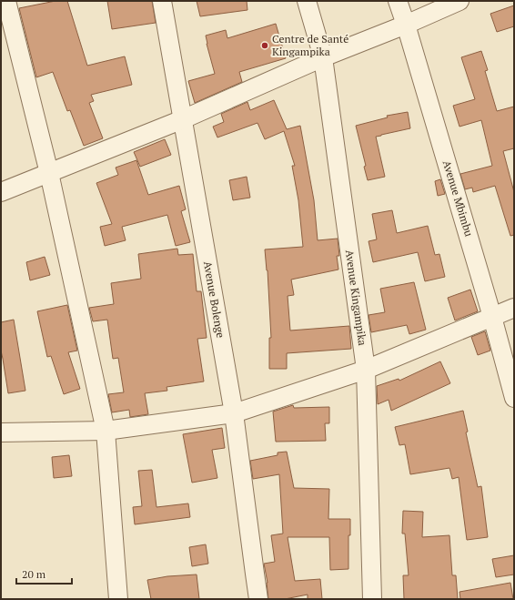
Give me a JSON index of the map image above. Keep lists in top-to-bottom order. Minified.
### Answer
{"streets":{"street":["Avenue Mbimbu","Avenue Kingampika","Avenue Bolenge"]},"places":["Centre de Santé Kingampika"],"scale_bar":"20 m"}
